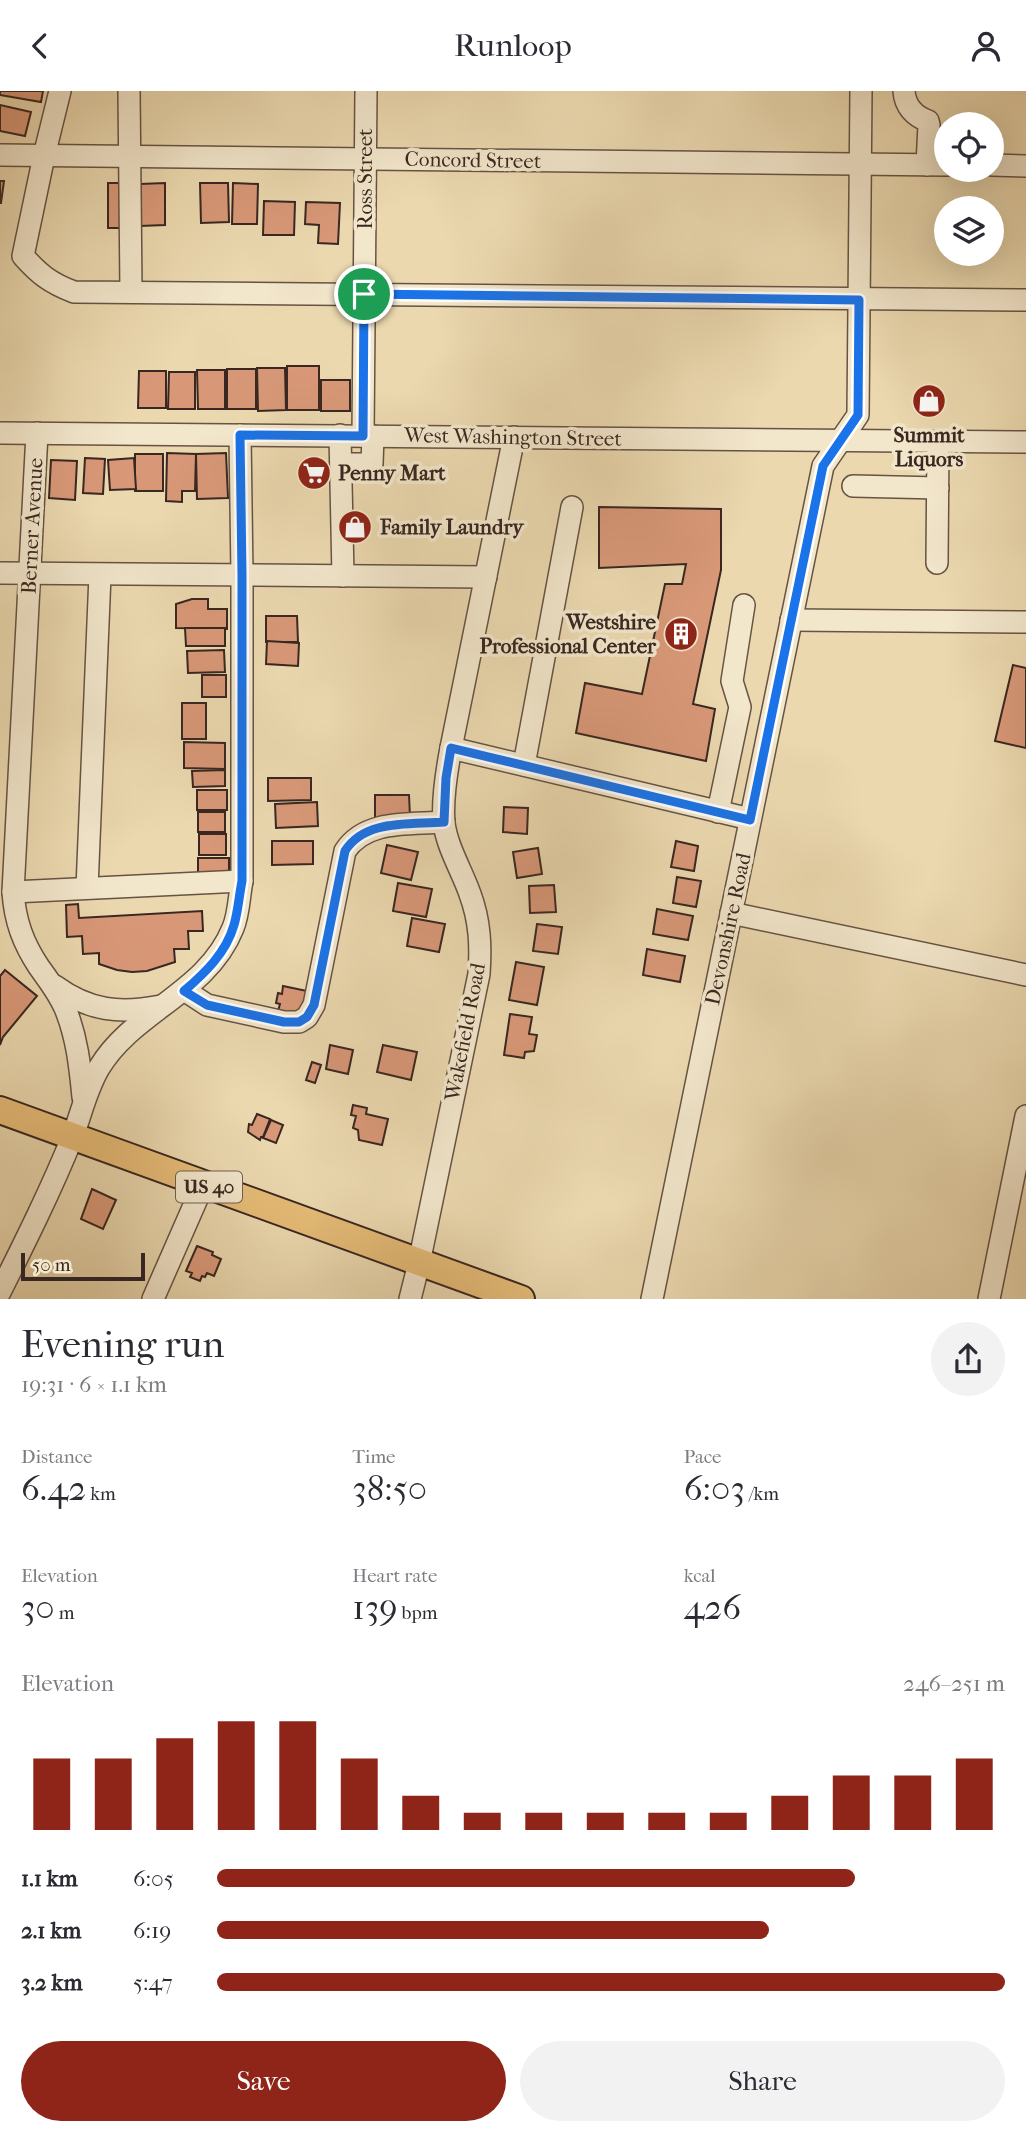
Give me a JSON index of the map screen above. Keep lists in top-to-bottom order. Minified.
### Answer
{"streets":{"main road":["US 40"],"street":["Concord Street","Ross Street","West Washington Street","Berner Avenue","Devonshire Road","Wakefield Road"]},"crossings":[["Concord Street","Ross Street"],["Concord Street","Devonshire Road"],["Ross Street","West Washington Street"],["West Washington Street","Berner Avenue"],["West Washington Street","Devonshire Road"],["West Washington Street","Wakefield Road"],["Wakefield Road","US 40"]],"places":{"shop":["Summit Liquors","Family Laundry"],"supermarket":["Penny Mart"],"building":["Westshire Professional Center"]},"scale_bar":"50 m","page":{"header":"Runloop","scale":"50 m","heading":["Evening run","19:31 · 6 × 1.1 km"],"stats":[["Distance","6.42 km"],["Time","38:50"],["Pace","6:03 /km"],["Elevation","30 m"],["Heart rate","139 bpm"],["kcal","426"]],"chart":["Elevation","246–251 m"],"list":[{"name":"1.1 km","note":"6:05"},{"name":"2.1 km","note":"6:19"},{"name":"3.2 km","note":"5:47"}],"buttons":["Save","Share"]}}
